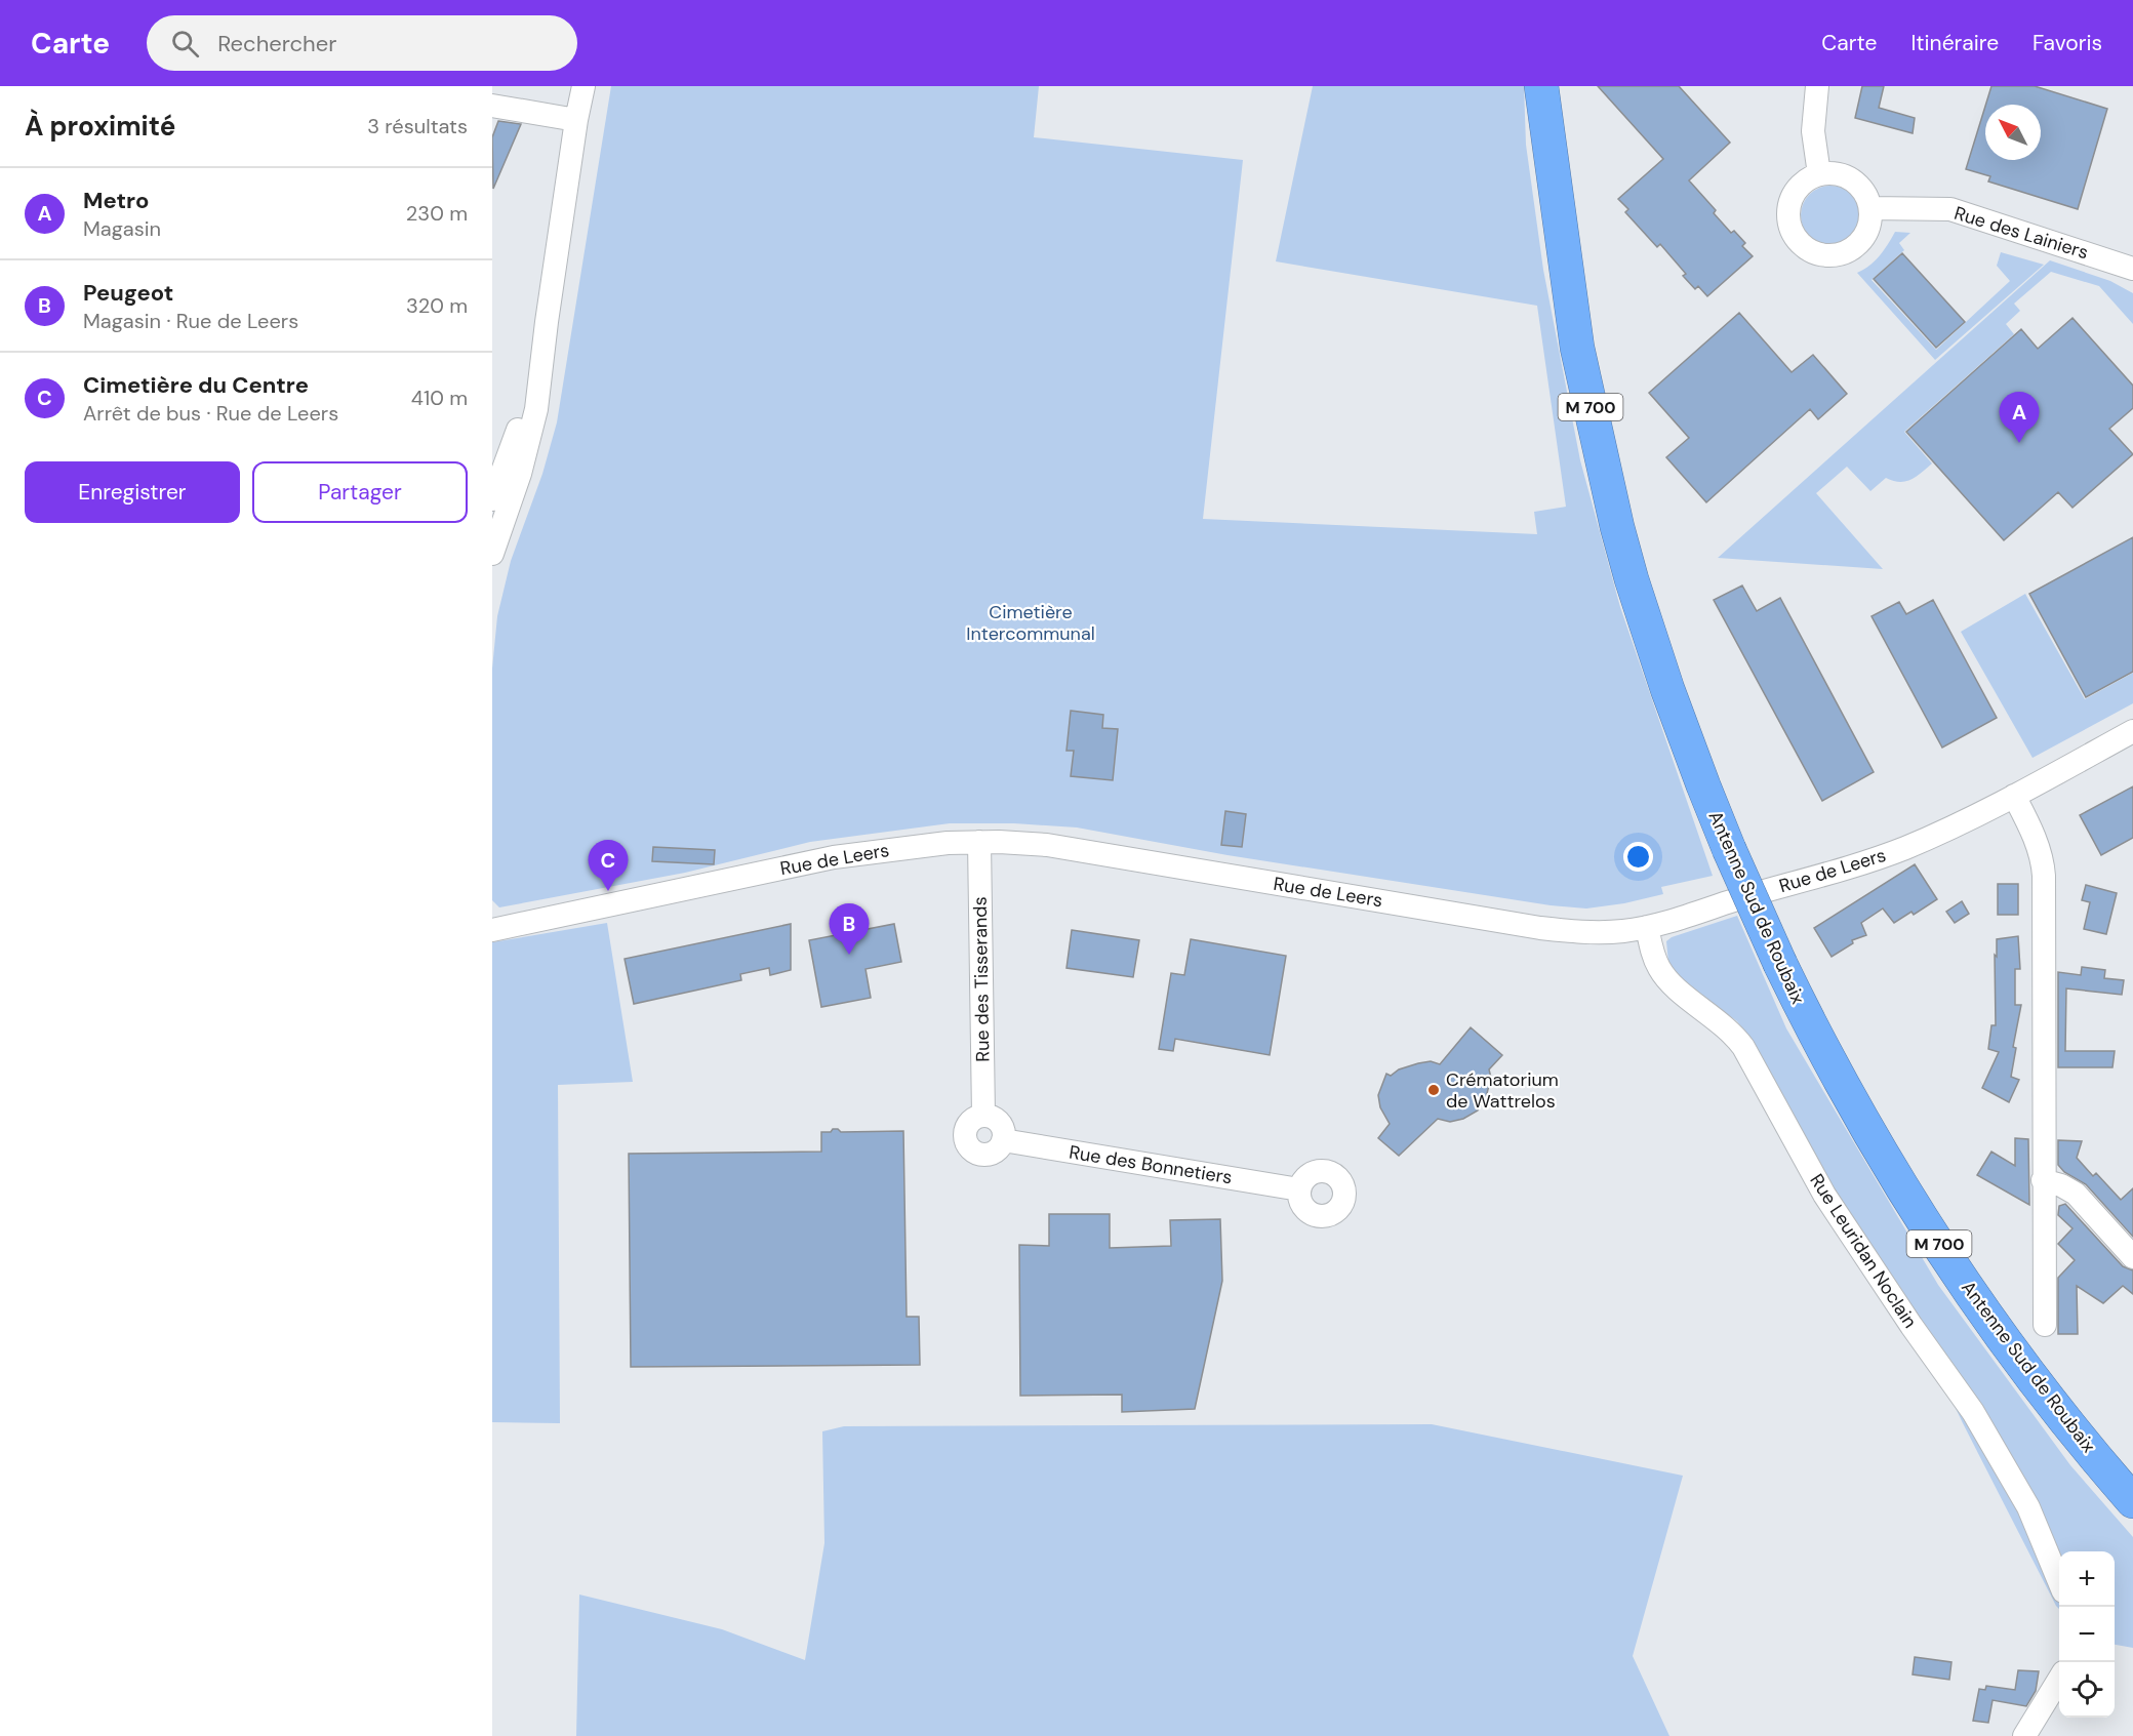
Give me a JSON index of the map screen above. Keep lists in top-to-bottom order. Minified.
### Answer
{"streets":{"highway":["M 700","Antenne Sud de Roubaix"],"street":["Rue des Lainiers","Rue de Leers","Rue des Tisserands","Rue des Bonnetiers","Rue Leuridan Noclain"]},"crossings":[["Rue de Leers","Rue des Tisserands"],["Rue de Leers","Rue Leuridan Noclain"],["Rue des Tisserands","Rue des Bonnetiers"]],"parks":["Cimetière Intercommunal"],"places":["Crématorium de Wattrelos"],"north":"top left","page":{"header":"Carte","search":"Rechercher","nav":["Carte","Itinéraire","Favoris"],"heading":["À proximité","3 résultats"],"list":[{"mark":"A","name":"Metro","note":"Magasin","value":"230 m"},{"mark":"B","name":"Peugeot","note":"Magasin · Rue de Leers","value":"320 m"},{"mark":"C","name":"Cimetière du Centre","note":"Arrêt de bus · Rue de Leers","value":"410 m"}],"pins":["A","C","B"],"buttons":["Enregistrer","Partager"],"map_buttons":["+","−"]}}
